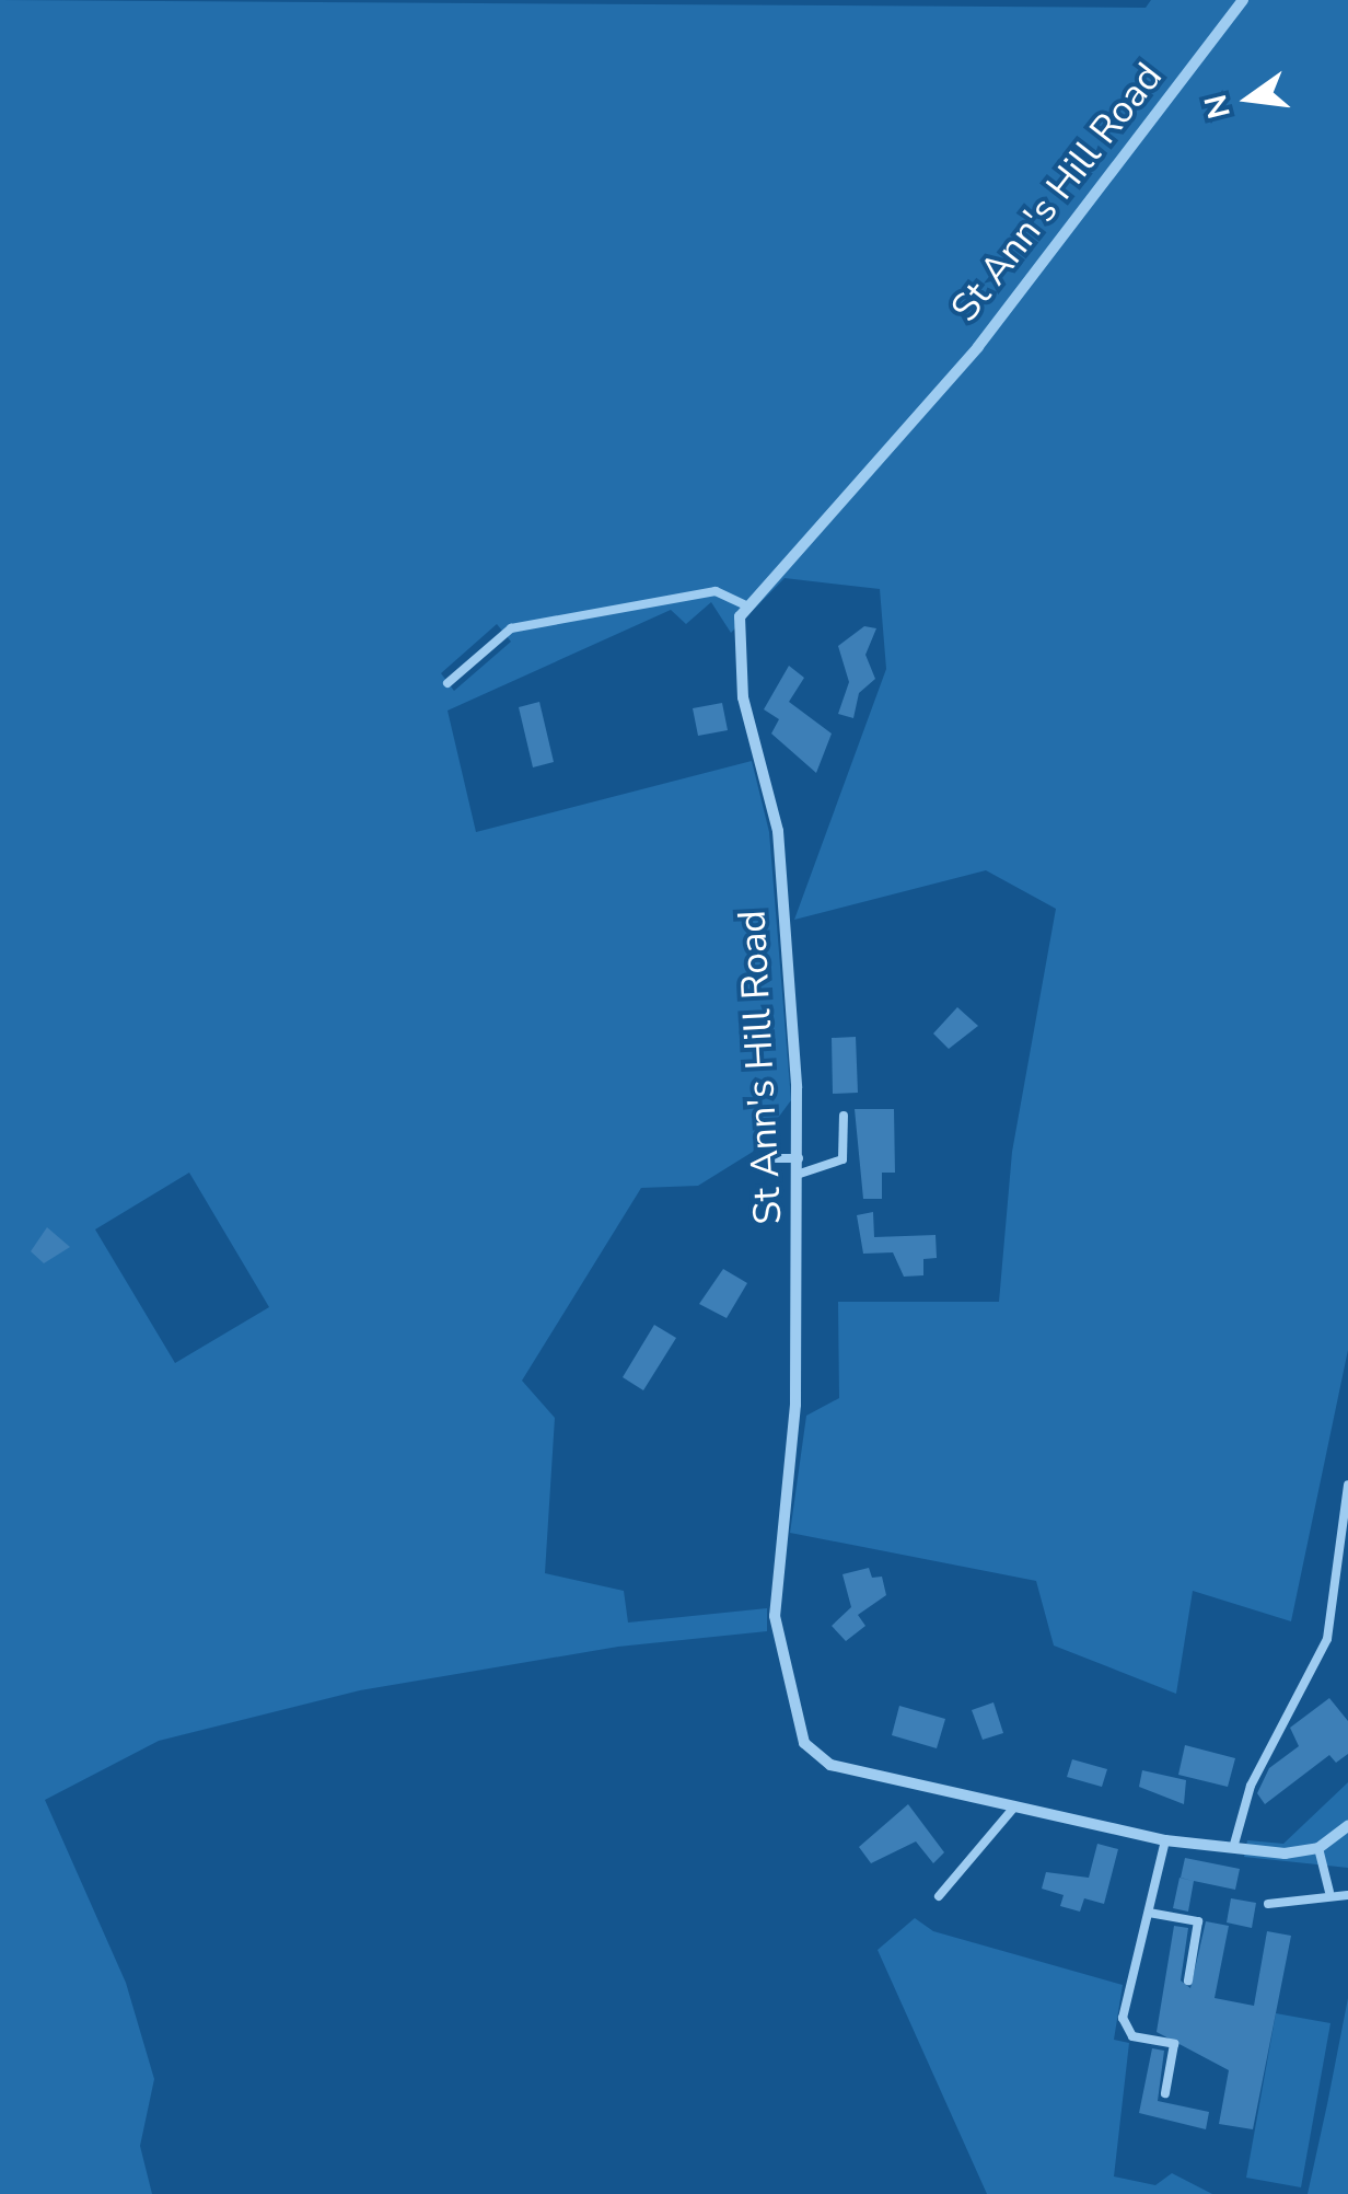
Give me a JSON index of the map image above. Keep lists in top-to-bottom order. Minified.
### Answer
{"streets":{"street":["St Ann's Hill Road"]},"north":"left"}
